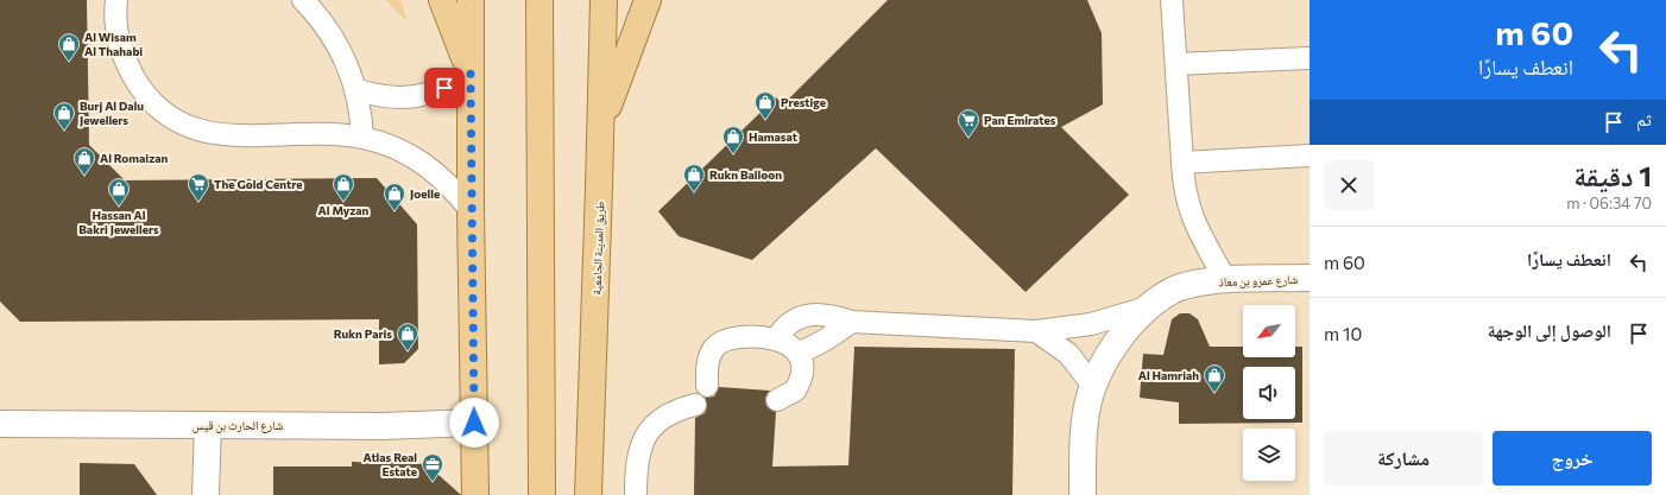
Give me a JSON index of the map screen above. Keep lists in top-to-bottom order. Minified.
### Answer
{"streets":{"main road":["طريق المدينة الجامعية"],"street":["شارع عمرو بن معاذ","شارع الحارث بن قيس"]},"places":{"shop":["Al Wisam Al Thahabi","Prestige","Burj Al Dalu Jewellers","Hamasat","Al Romaizan","Rukn Balloon","Al Myzan","Hassan Al Bakri Jewellers","Joelle","Rukn Paris","Al Hamriah"],"supermarket":["Pan Emirates","The Gold Centre"],"office":["Atlas Real Estate"]},"north":"bottom left","page":{"turn":["60 m","انعطف يسارًا"],"then":"ثم","heading":["1 دقيقة","70 m · 06:34"],"list":[{"name":"انعطف يسارًا","value":"60 m"},{"name":"الوصول إلى الوجهة","value":"10 m"}],"buttons":["خروج","مشاركة"]}}
